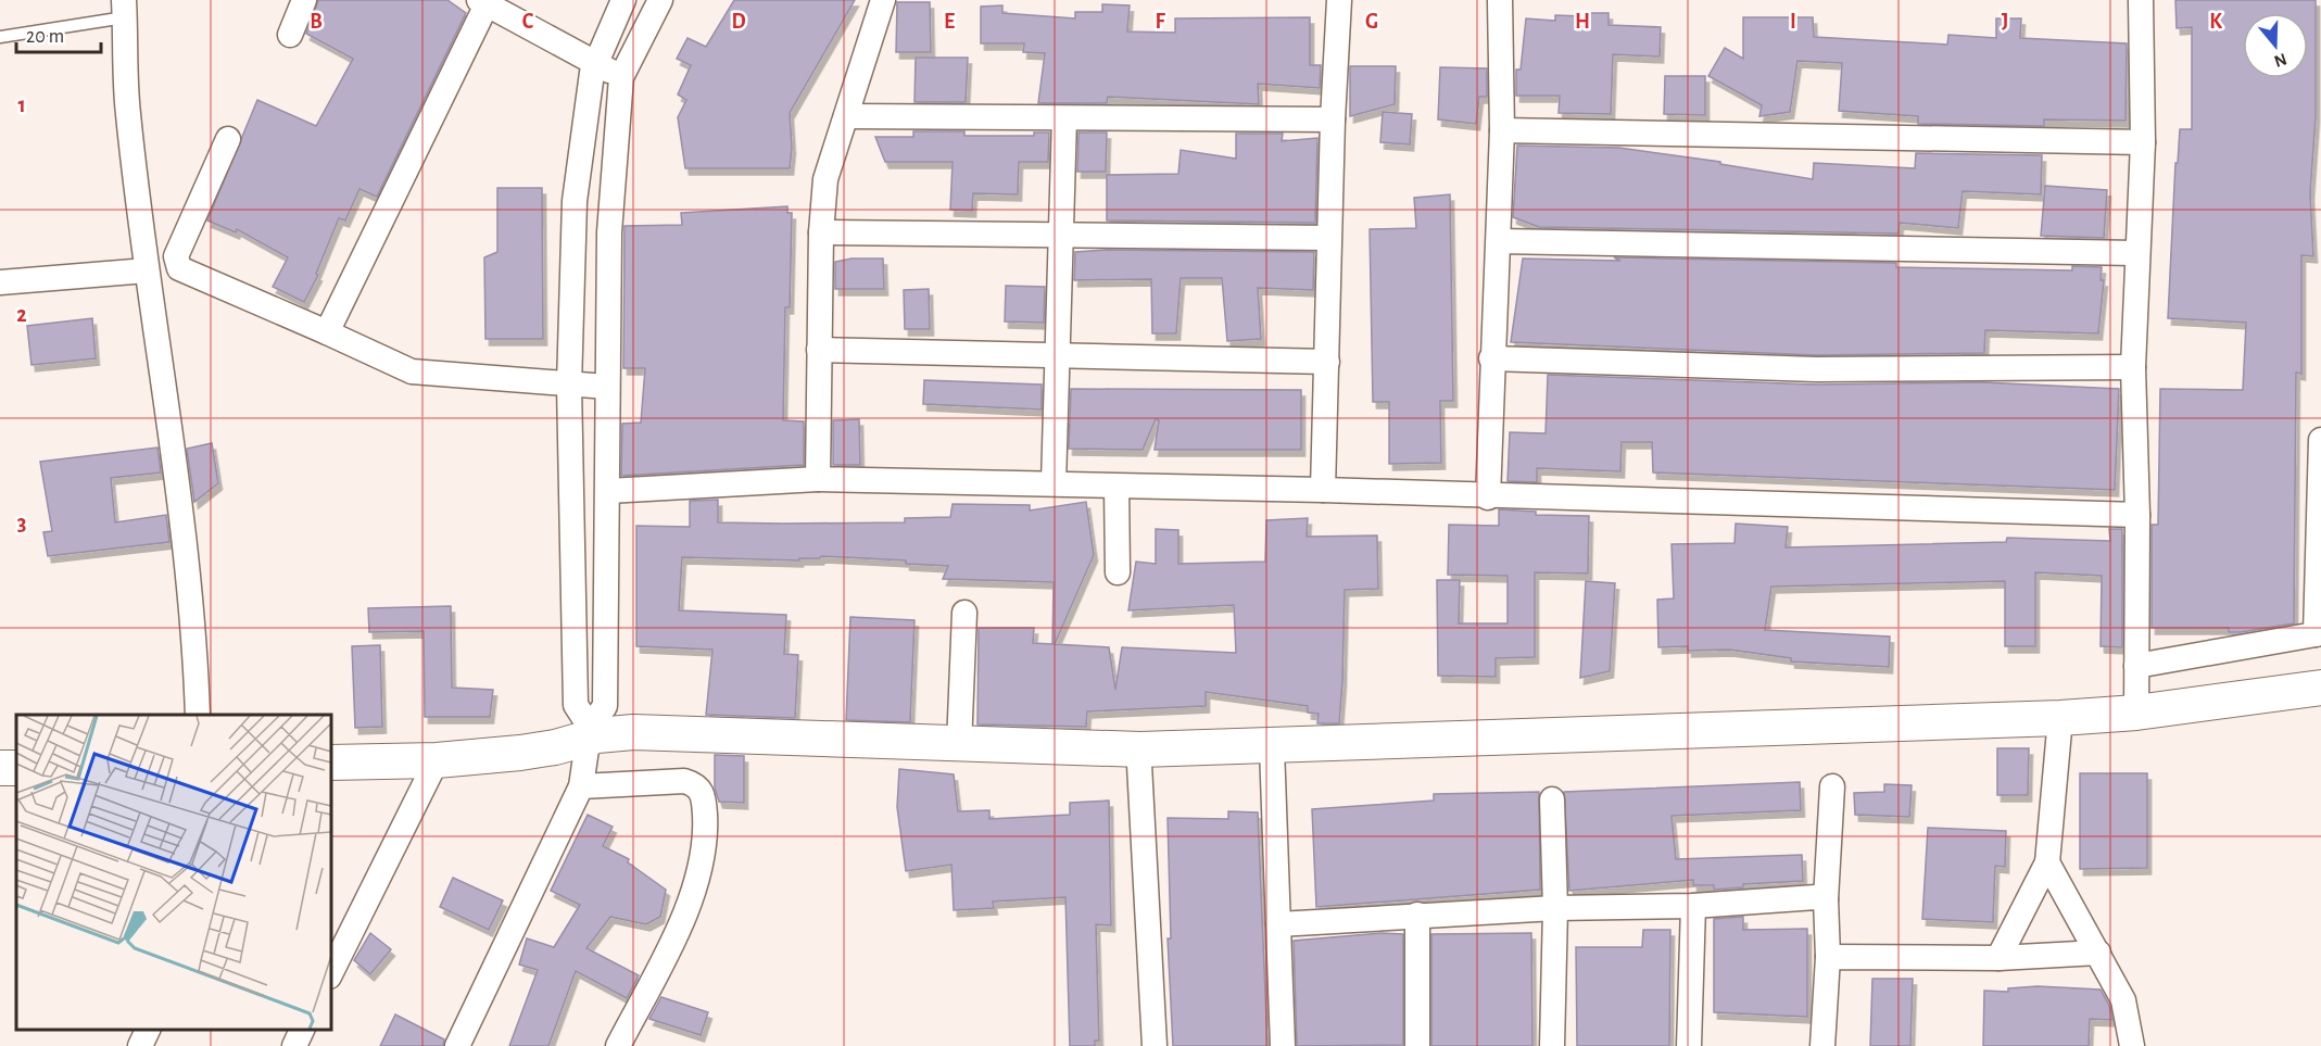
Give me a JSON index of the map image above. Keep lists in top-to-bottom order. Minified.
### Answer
{"scale_bar":"20 m","north":"bottom","grid":{"columns":["B","C","D","E","F","G","H","I","J","K"],"rows":["1","2","3"]}}
